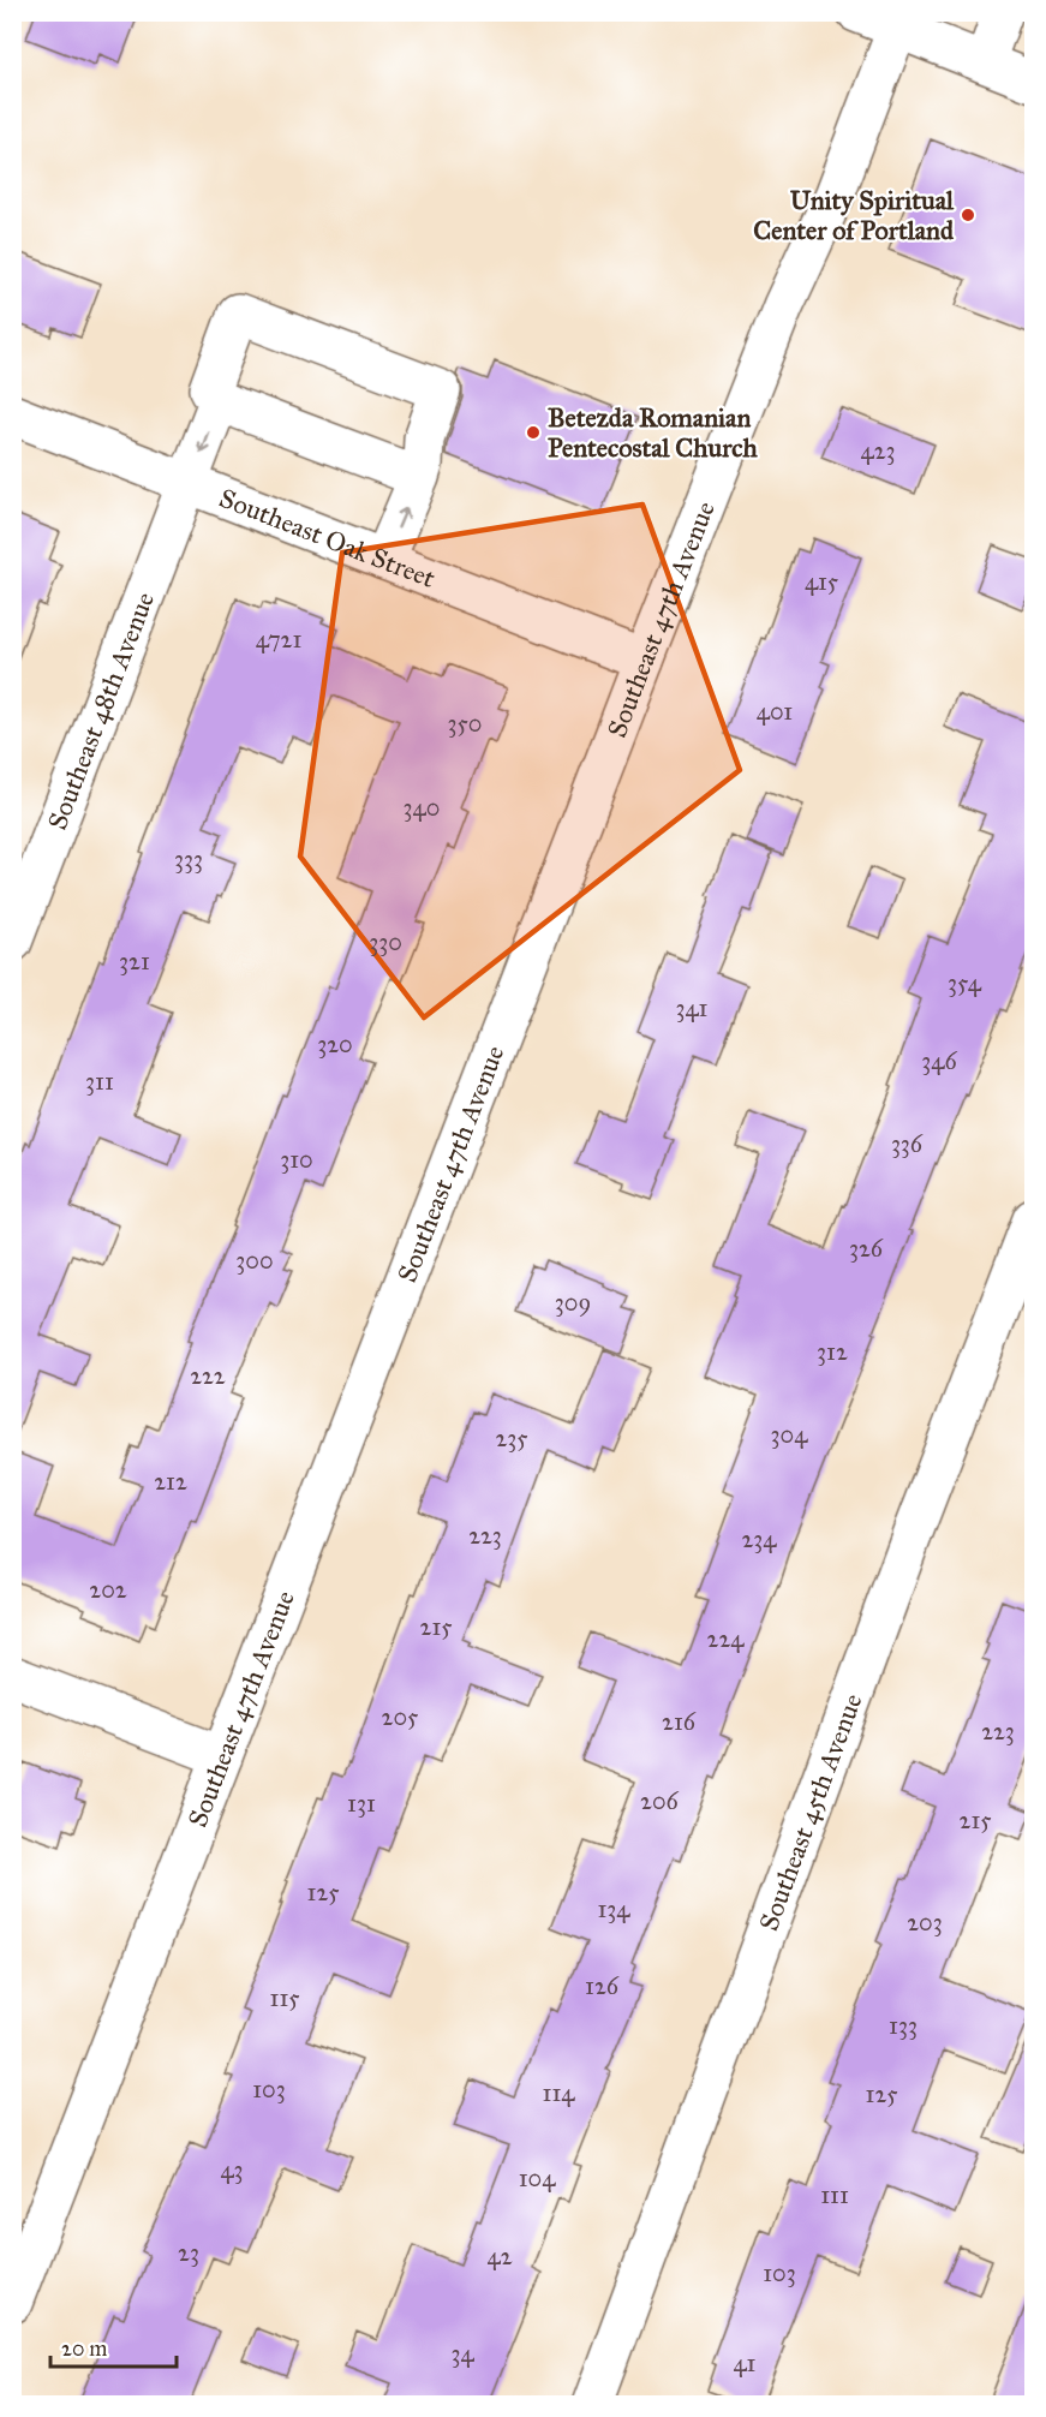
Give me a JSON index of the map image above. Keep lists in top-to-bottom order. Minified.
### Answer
{"streets":{"street":["Southeast Oak Street","Southeast 47th Avenue","Southeast 48th Avenue","Southeast 45th Avenue"]},"crossings":[["Southeast Oak Street","Southeast 47th Avenue"],["Southeast Oak Street","Southeast 48th Avenue"]],"places":["Unity Spiritual Center of Portland","Betezda Romanian Pentecostal Church"],"house_numbers":["423","415","4721","401","350","340","333","330","321","354","341","320","346","311","336","310","326","300","309","312","222","304","235","212","223","234","202","215","224","205","216","223","206","131","215","125","134","203","126","115","133","103","114","125","43","104","111","23","42","103","34","41"],"scale_bar":"20 m"}
